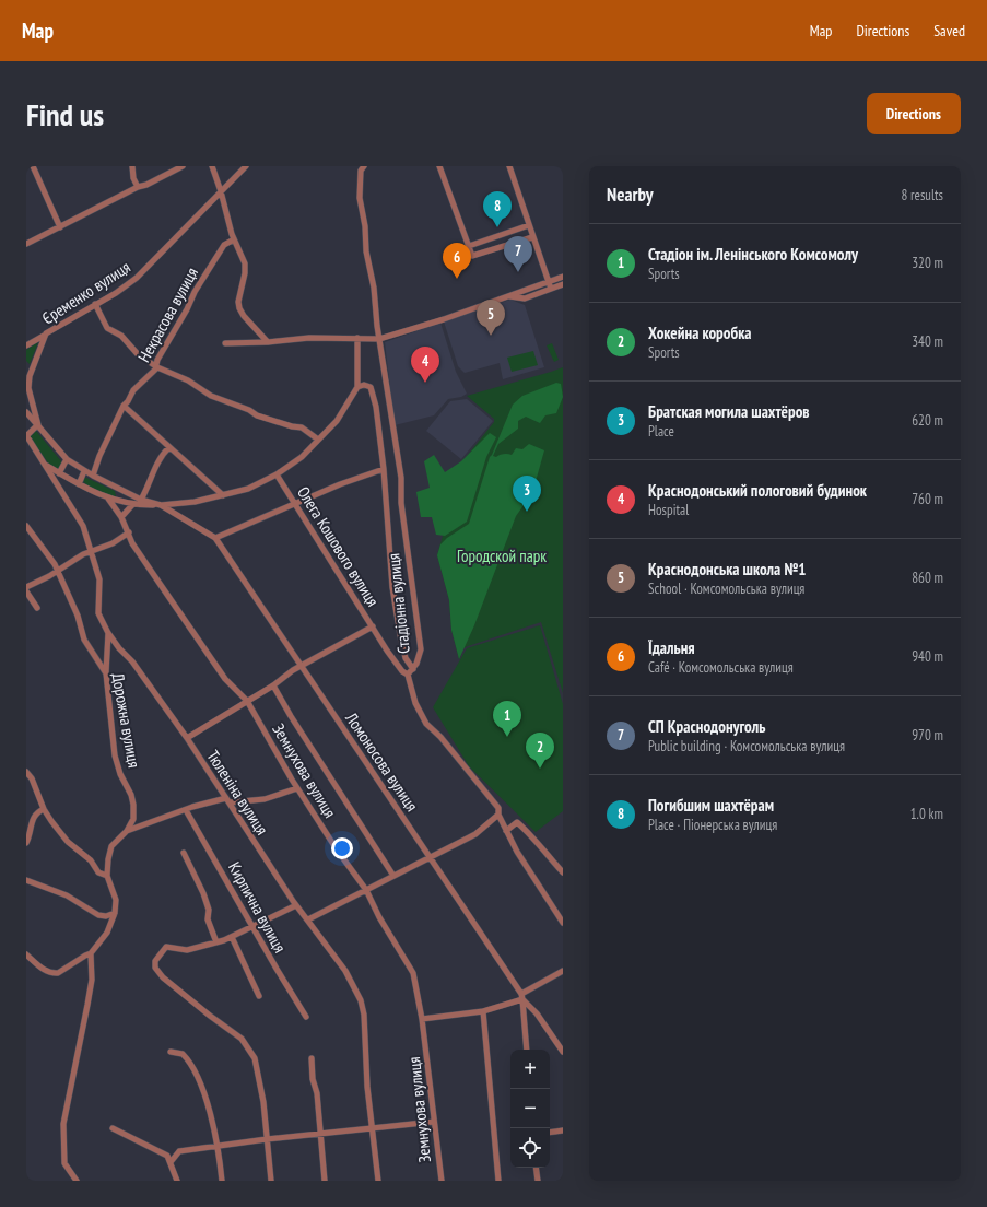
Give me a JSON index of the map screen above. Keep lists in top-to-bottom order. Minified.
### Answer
{"streets":{"street":["Єременко вулиця","Некрасова вулиця","Олега Кошового вулиця","Стадіонна вулиця","Дорожна вулиця","Ломоносова вулиця","Земнухова вулиця","Тюленіна вулиця","Кирпична вулиця"]},"parks":["Городской парк"],"page":{"header":"Map","nav":["Map","Directions","Saved"],"buttons":"Directions","title":"Find us","heading":["Nearby","8 results"],"pins":["8","7","6","5","4","3","1","2"],"list":[{"mark":"1","name":"Стадіон ім. Ленінського Комсомолу","note":"Sports","value":"320 m"},{"mark":"2","name":"Хокейна коробка","note":"Sports","value":"340 m"},{"mark":"3","name":"Братская могила шахтёров","note":"Place","value":"620 m"},{"mark":"4","name":"Краснодонський пологовий будинок","note":"Hospital","value":"760 m"},{"mark":"5","name":"Краснодонська школа №1","note":"School · Комсомольська вулиця","value":"860 m"},{"mark":"6","name":"Їдальня","note":"Café · Комсомольська вулиця","value":"940 m"},{"mark":"7","name":"СП Краснодонуголь","note":"Public building · Комсомольська вулиця","value":"970 m"},{"mark":"8","name":"Погибшим шахтёрам","note":"Place · Піонерська вулиця","value":"1.0 km"}],"map_buttons":["+","−"]}}
